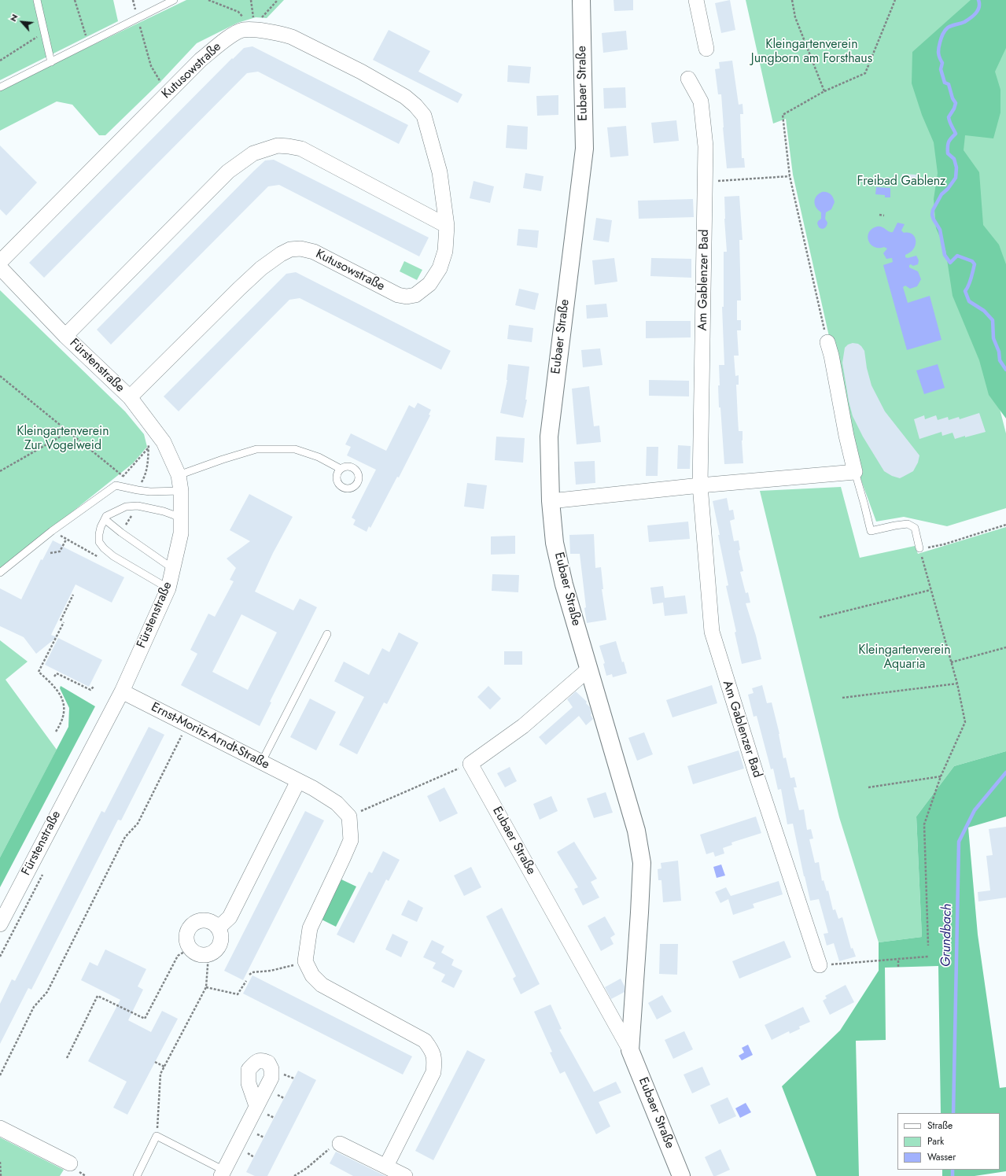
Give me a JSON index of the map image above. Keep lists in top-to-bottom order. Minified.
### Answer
{"streets":{"street":["Kutusowstraße","Eubaer Straße","Am Gablenzer Bad","Fürstenstraße","Ernst-Moritz-Arndt-Straße"]},"crossings":[["Kutusowstraße","Fürstenstraße"],["Fürstenstraße","Ernst-Moritz-Arndt-Straße"]],"water":["Grundbach"],"parks":["Kleingartenverein Jungborn am Forsthaus","Freibad Gablenz","Kleingartenverein Zur Vogelweid","Kleingartenverein Aquaria"],"legend":["Straße","Park","Wasser"],"north":"top left"}
